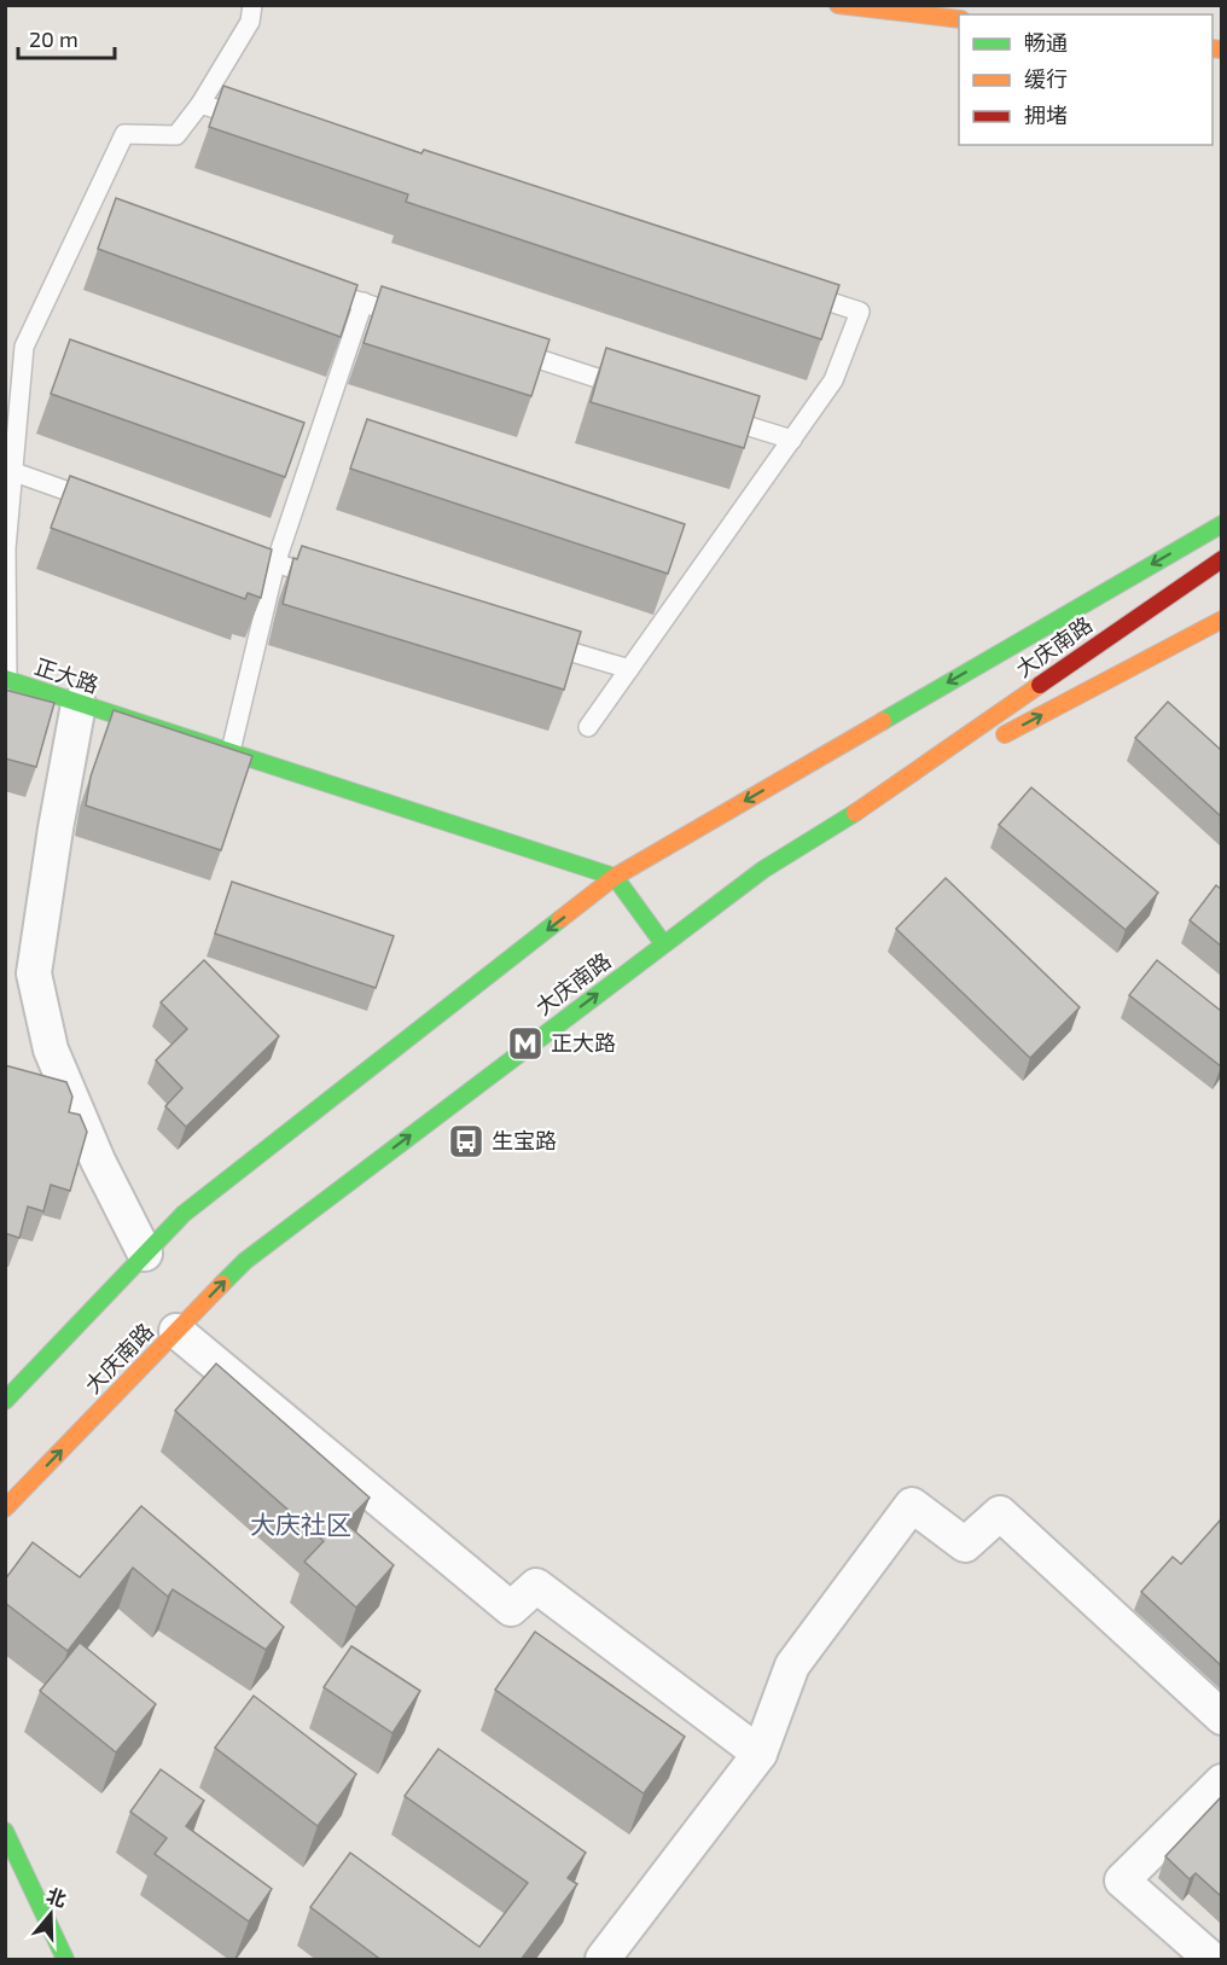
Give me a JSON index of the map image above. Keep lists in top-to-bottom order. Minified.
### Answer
{"streets":{"main road":["大庆南路","正大路"]},"crossings":[["大庆南路","正大路"]],"districts":["大庆社区"],"places":{"metro station":["正大路"],"bus stop":["生宝路"]},"legend":["畅通","缓行","拥堵"],"scale_bar":"20 m","north":"top"}
